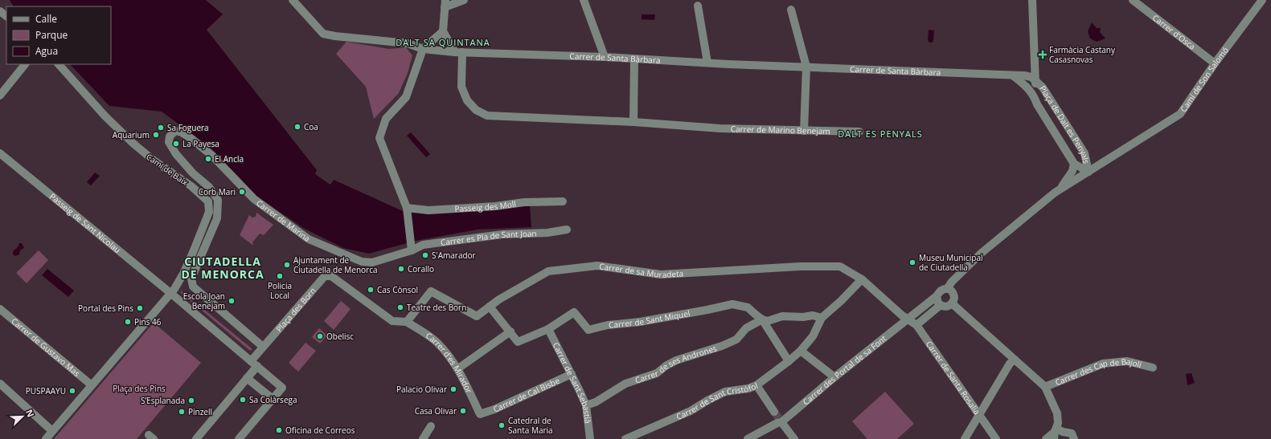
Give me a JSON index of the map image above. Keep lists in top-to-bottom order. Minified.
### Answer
{"streets":{"street":["Carrer d'Osca","Carrer de Santa Bàrbara","Camí de Son Salomó","Plaça de Dalt es Penyals","Carrer de Marino Benejam","Camí de Baix","Passeig des Moll","Carrer de Marina","Passeig de Sant Nicolau","Carrer es Pla de Sant Joan","Carrer de sa Muradeta","Plaça des Born","Carrer de Sant Miquel","Carrer de Gustavo Mas","Carrer d'es Mirador","Carrer de ses Andrones","Carrer des Portal de sa Font","Carrer des Cap de Bajolí","Carrer de Santa Rosalia","Carrer de Sant Sebastià","Carrer de Cal Bisbe","Carrer de Sant Cristòfol"]},"crossings":[["Carrer d'Osca","Camí de Son Salomó"],["Carrer de Santa Bàrbara","Plaça de Dalt es Penyals"],["Carrer de Santa Bàrbara","Carrer de Marino Benejam"],["Camí de Son Salomó","Plaça de Dalt es Penyals"],["Camí de Baix","Passeig de Sant Nicolau"],["Carrer de Marina","Carrer es Pla de Sant Joan"],["Carrer de Marina","Plaça des Born"],["Carrer de sa Muradeta","Plaça des Born"],["Carrer de sa Muradeta","Carrer d'es Mirador"],["Carrer de sa Muradeta","Carrer des Portal de sa Font"],["Carrer de sa Muradeta","Carrer de Santa Rosalia"],["Plaça des Born","Carrer d'es Mirador"],["Carrer de Sant Miquel","Carrer de ses Andrones"],["Carrer de Sant Miquel","Carrer de Sant Sebastià"],["Carrer d'es Mirador","Carrer de Cal Bisbe"],["Carrer de ses Andrones","Carrer de Sant Sebastià"],["Carrer des Portal de sa Font","Carrer de Santa Rosalia"],["Carrer de Sant Sebastià","Carrer de Cal Bisbe"]],"districts":["DALT SA QUINTANA","DALT ES PENYALS","CIUTADELLA DE MENORCA"],"parks":["Plaça des Pins"],"places":{"health":["Farmàcia Castany Casasnovas"],"other":["Coa","Sa Foguera","Aquarium","La Payesa","El Ancla","Corb Mari","S'Amarador","Museu Municipal de Ciutadella","Ajuntament de Ciutadella de Menorca","Corallo","Policia Local","Cas Cònsol","Escola Joan Benejam","Teatre des Born","Portal des Pins","Pins 46","Obelisc","Palacio Olivar","PUSPAAYU","Sa Colàrsega","S’Esplanada","Casa Olivar","Pinzell","Catedral de Santa Maria","Oficina de Correos"]},"legend":["Calle","Parque","Agua"],"north":"top right"}
